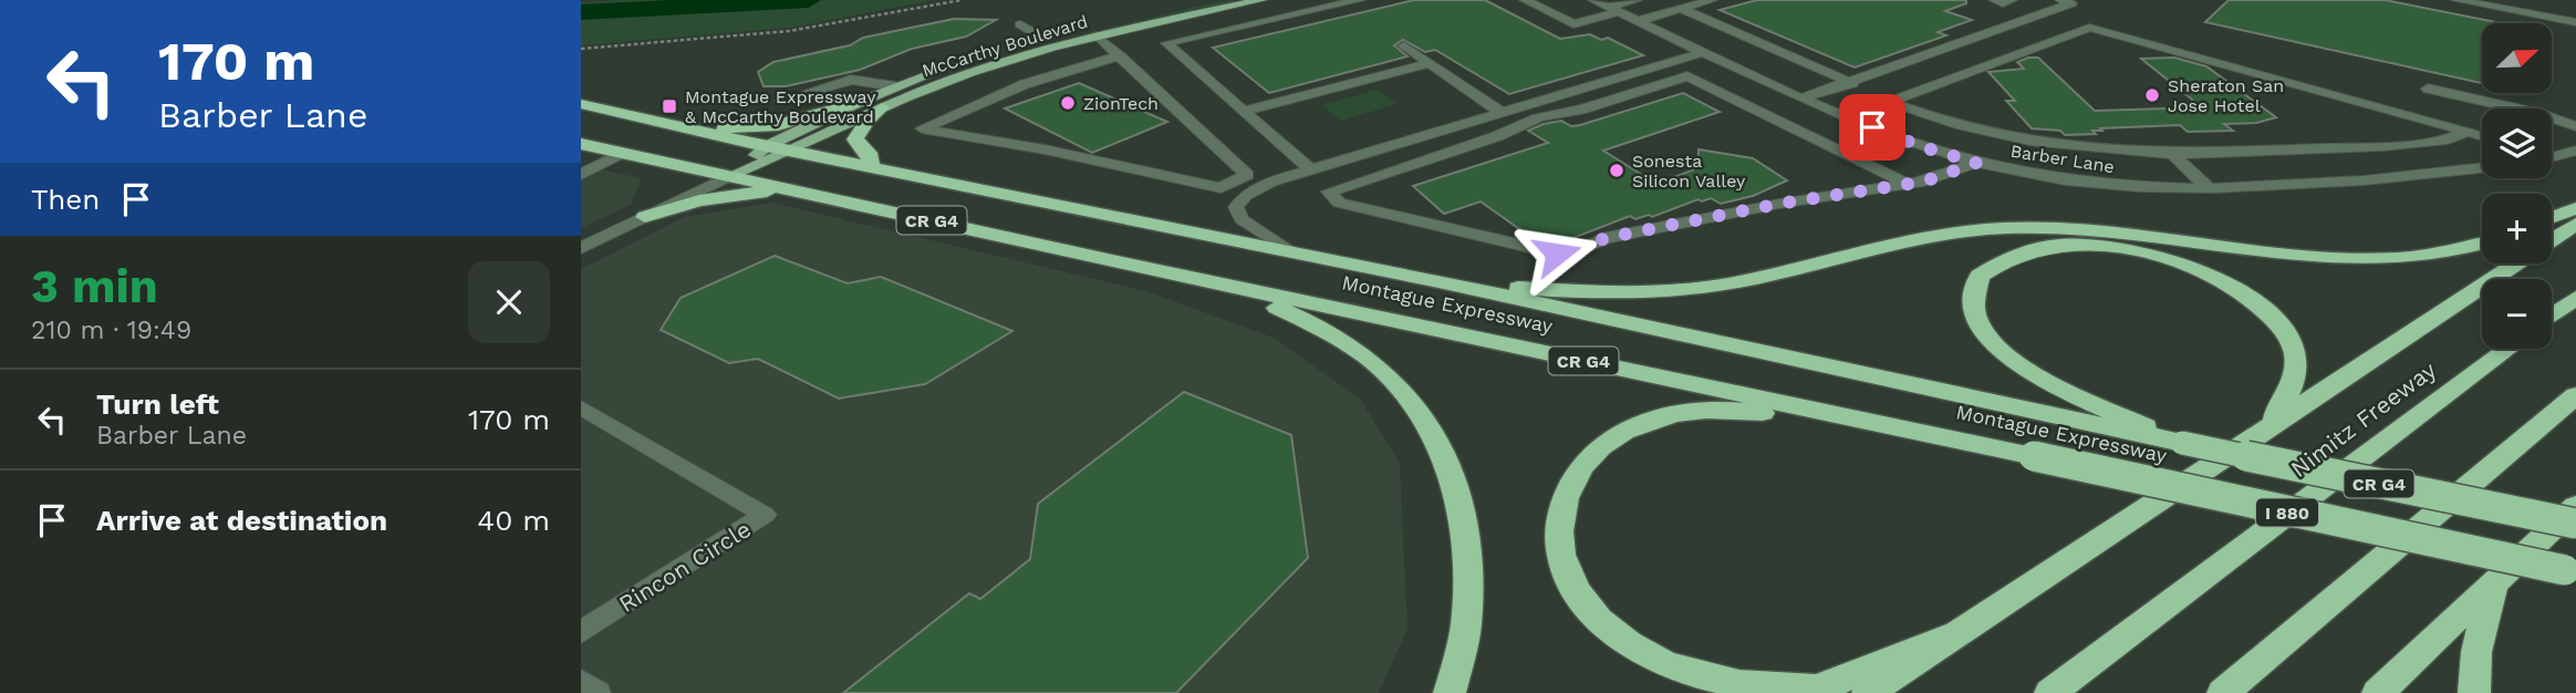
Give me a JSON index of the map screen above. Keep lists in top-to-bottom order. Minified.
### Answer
{"streets":{"highway":["CR G4","Montague Expressway","Nimitz Freeway","I 880"],"main road":["McCarthy Boulevard"],"street":["Barber Lane","Rincon Circle"]},"crossings":[["McCarthy Boulevard","Montague Expressway"]],"places":{"other":["Sheraton San Jose Hotel","ZionTech","Sonesta Silicon Valley"],"transit":["Montague Expressway & McCarthy Boulevard"]},"north":"top right","page":{"turn":["170 m","Barber Lane"],"map_buttons":["+","−"],"then":"Then","heading":["3 min","210 m · 19:49"],"list":[{"name":"Turn left","note":"Barber Lane","value":"170 m"},{"name":"Arrive at destination","value":"40 m"}]}}
